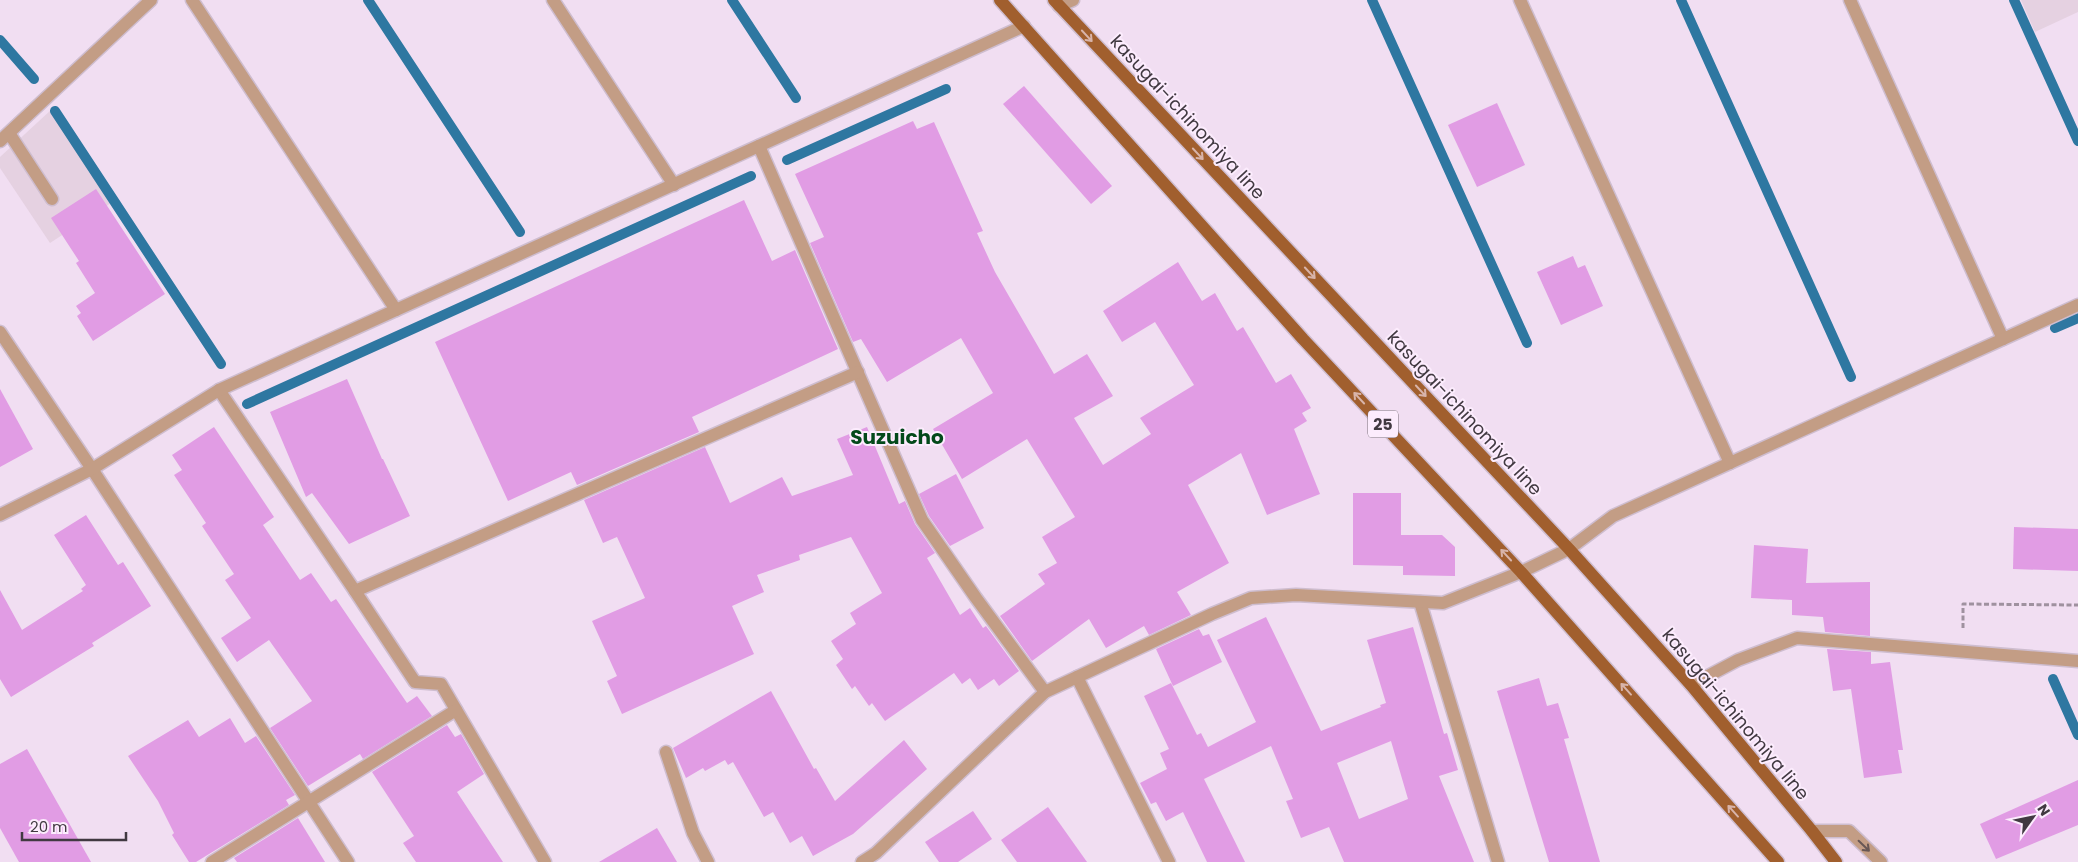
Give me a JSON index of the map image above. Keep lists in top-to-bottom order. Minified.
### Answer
{"streets":{"main road":["kasugai-ichinomiya line","25"]},"districts":["Suzuicho"],"scale_bar":"20 m","north":"top right"}
